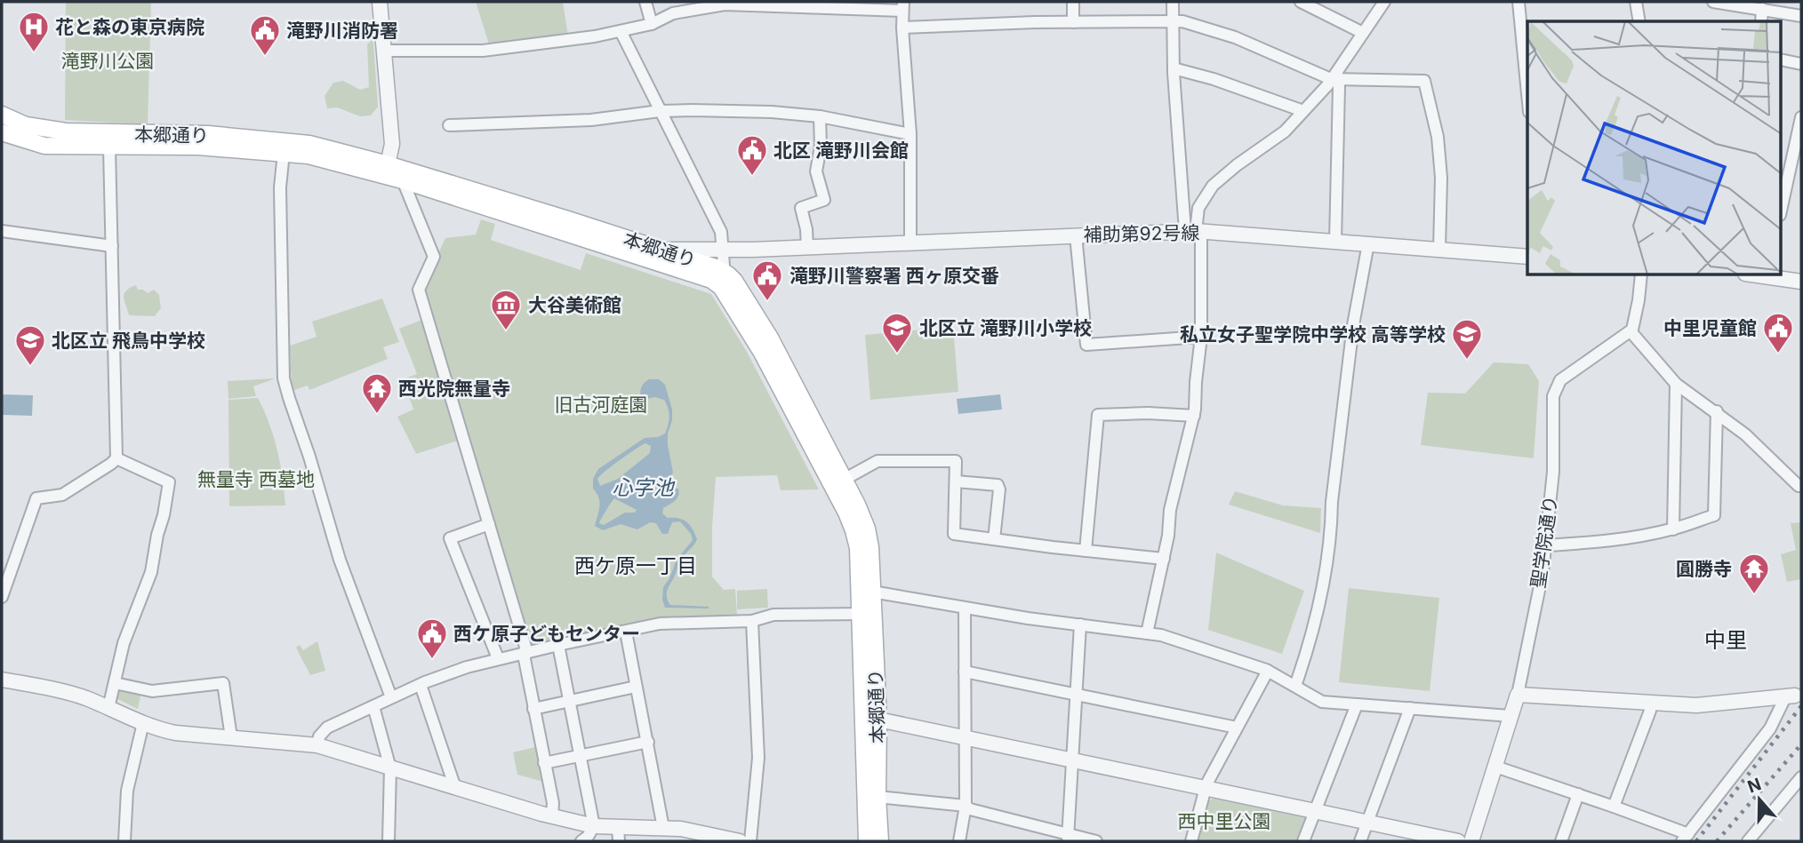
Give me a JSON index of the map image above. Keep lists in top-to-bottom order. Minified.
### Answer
{"streets":{"main road":["本郷通り"],"street":["補助第92号線","聖学院通り"]},"crossings":[["本郷通り","補助第92号線"]],"districts":["西ケ原一丁目","中里"],"water":["心字池"],"parks":["滝野川公園","旧古河庭園","無量寺 西墓地","西中里公園"],"places":{"hospital":["花と森の東京病院"],"public building":["滝野川消防署","北区 滝野川会館","滝野川警察署 西ヶ原交番","中里児童館","西ケ原子どもセンター"],"museum":["大谷美術館"],"school or university":["北区立 滝野川小学校","私立女子聖学院中学校 高等学校","北区立 飛鳥中学校"],"temple":["西光院無量寺","圓勝寺"]},"north":"top"}
